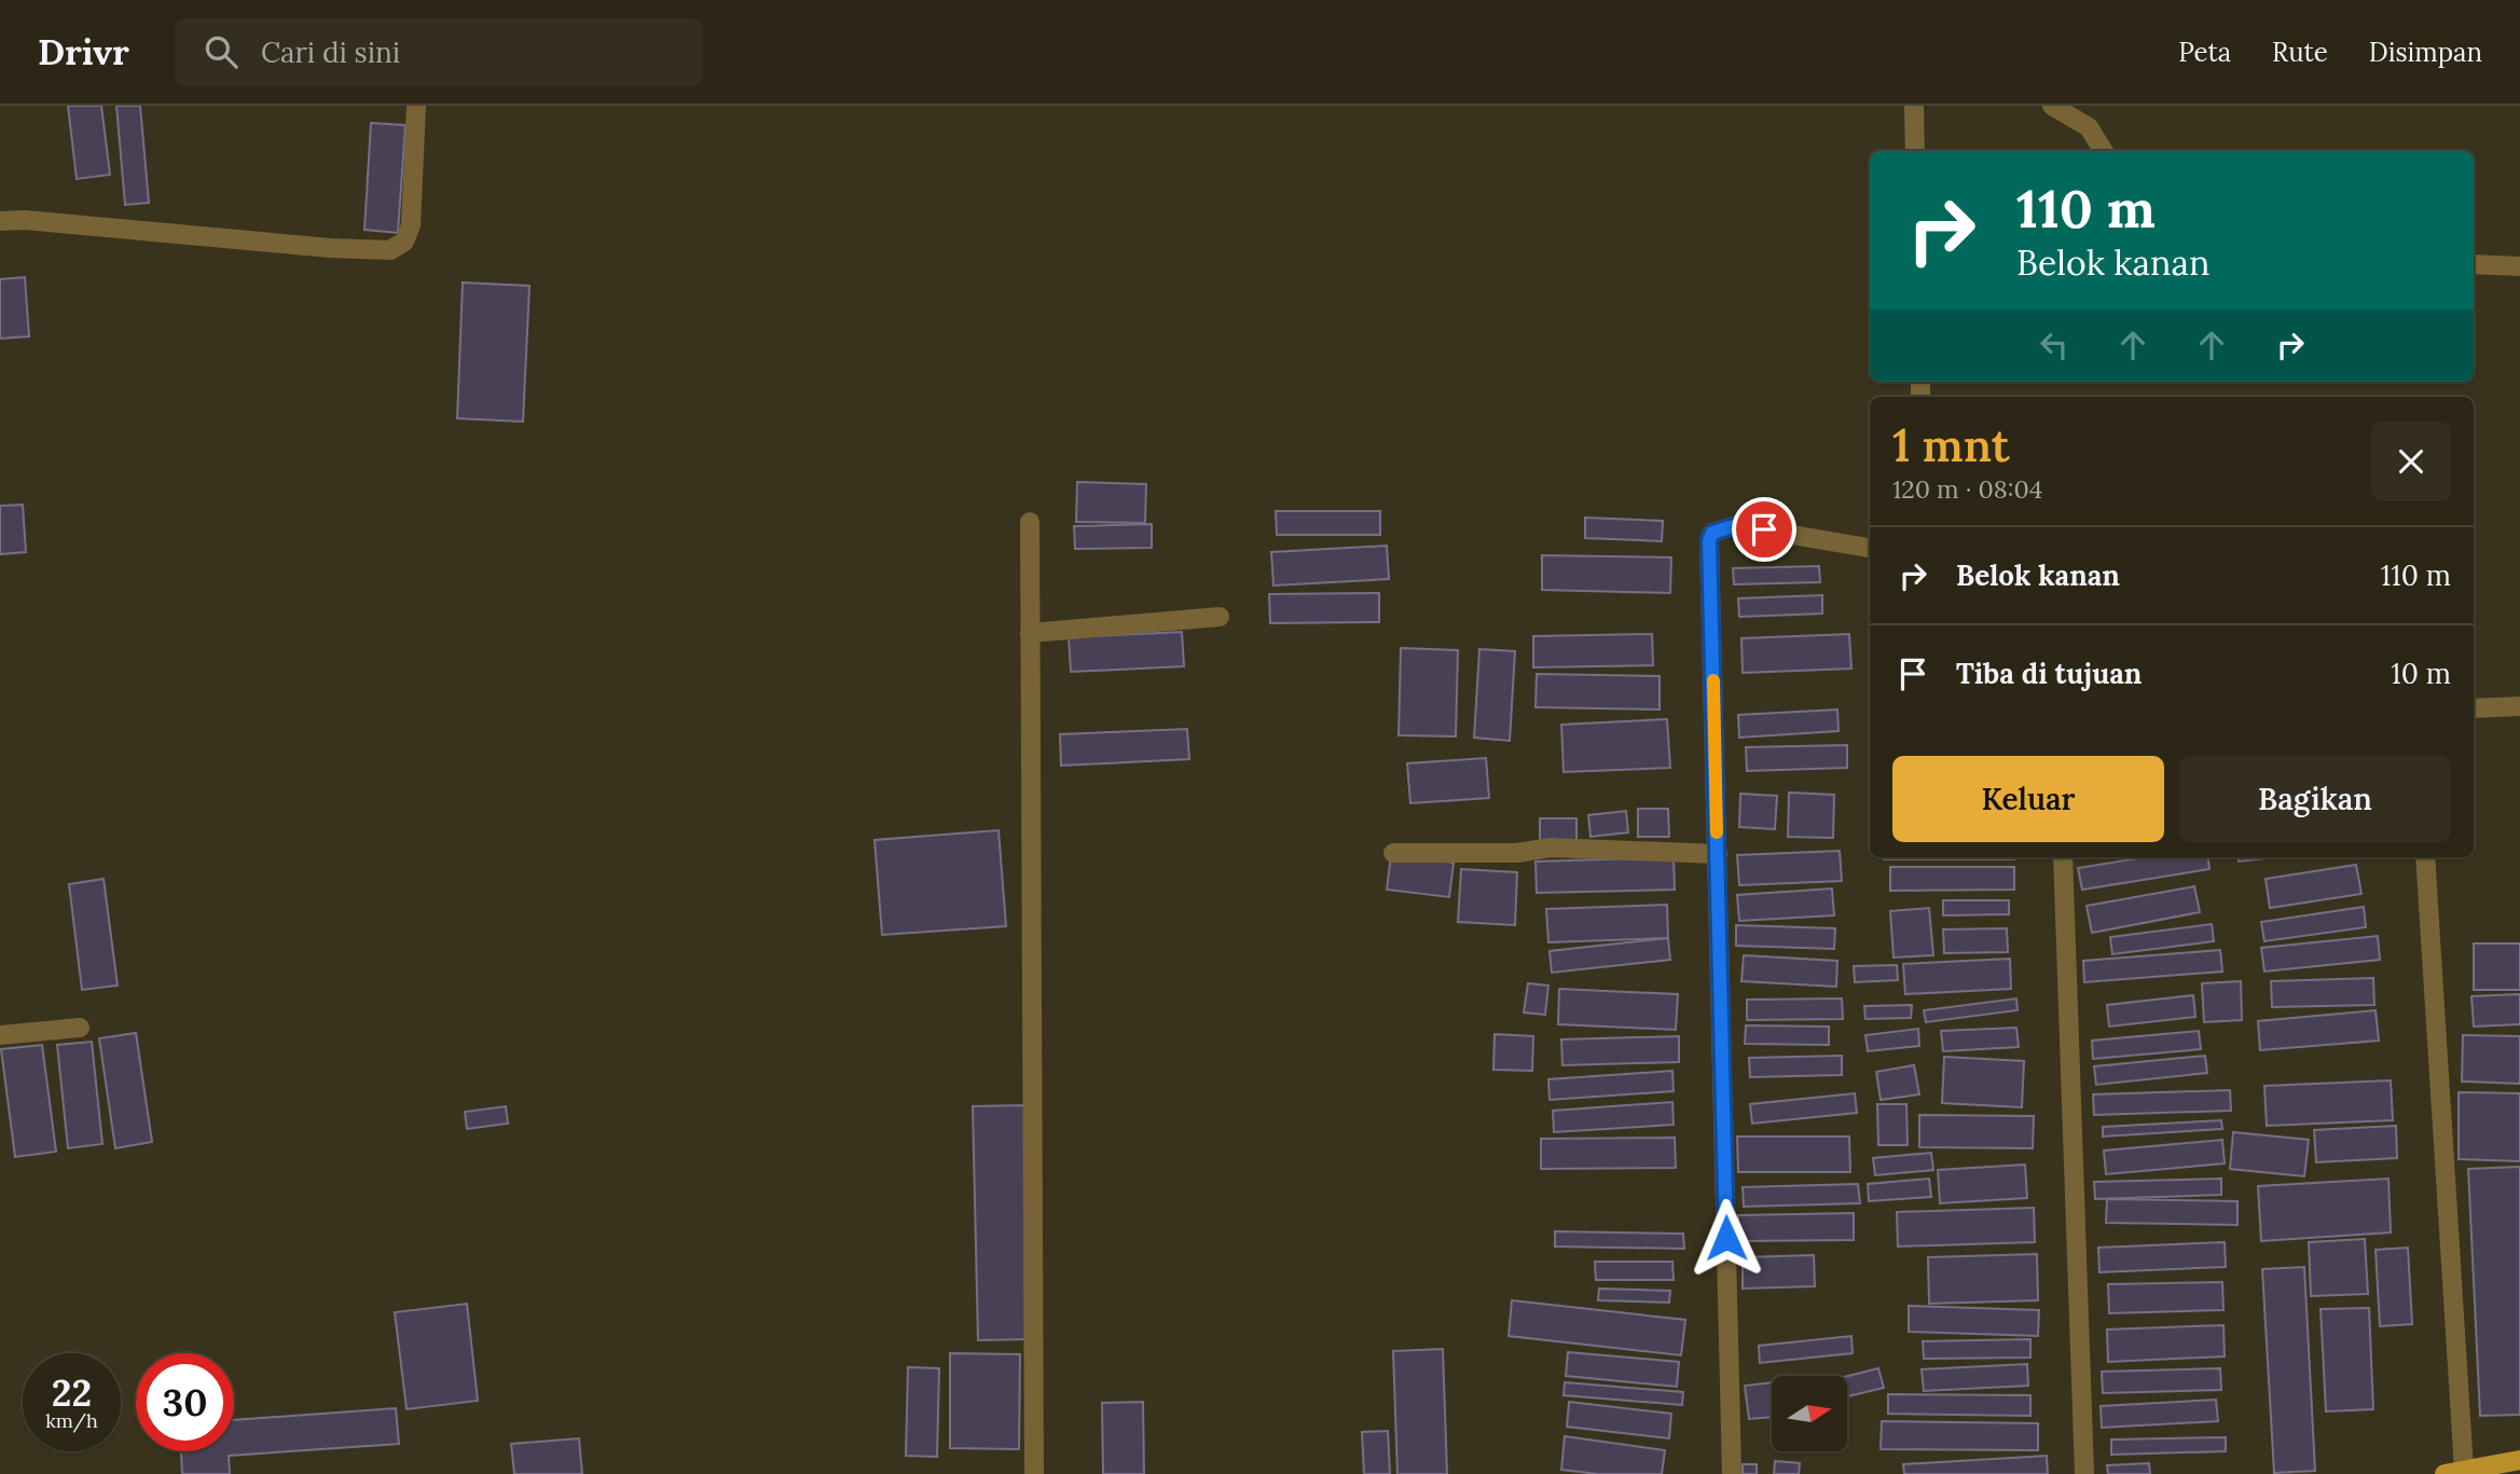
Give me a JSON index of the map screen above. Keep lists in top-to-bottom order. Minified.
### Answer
{"north":"right","page":{"header":"Drivr","search":"Cari di sini","nav":["Peta","Rute","Disimpan"],"turn":["110 m","Belok kanan"],"heading":["1 mnt","120 m · 08:04"],"list":[{"name":"Belok kanan","value":"110 m"},{"name":"Tiba di tujuan","value":"10 m"}],"buttons":["Keluar","Bagikan"],"speed":"22 km/h","limit":"30"}}
